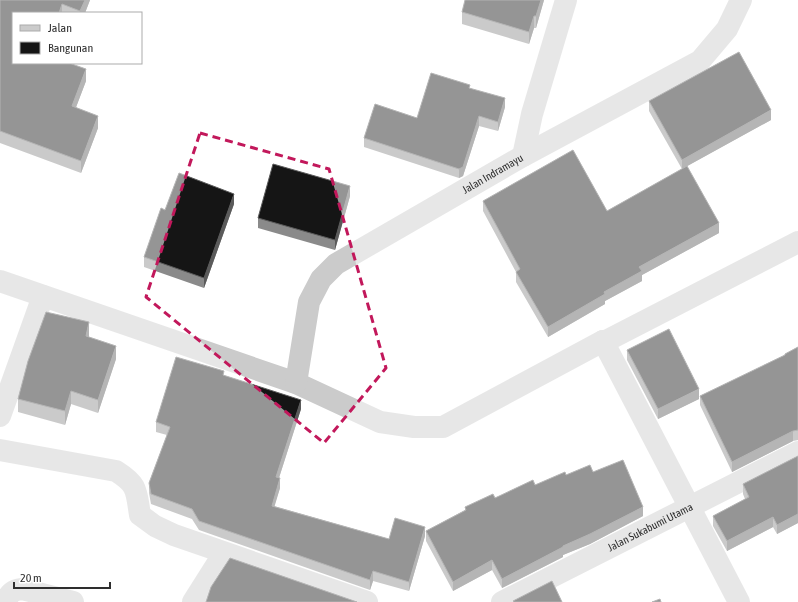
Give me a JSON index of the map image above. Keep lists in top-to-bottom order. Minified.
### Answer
{"streets":{"street":["Jalan Indramayu","Jalan Sukabumi Utama"]},"legend":["Jalan","Bangunan"],"scale_bar":"20 m"}
